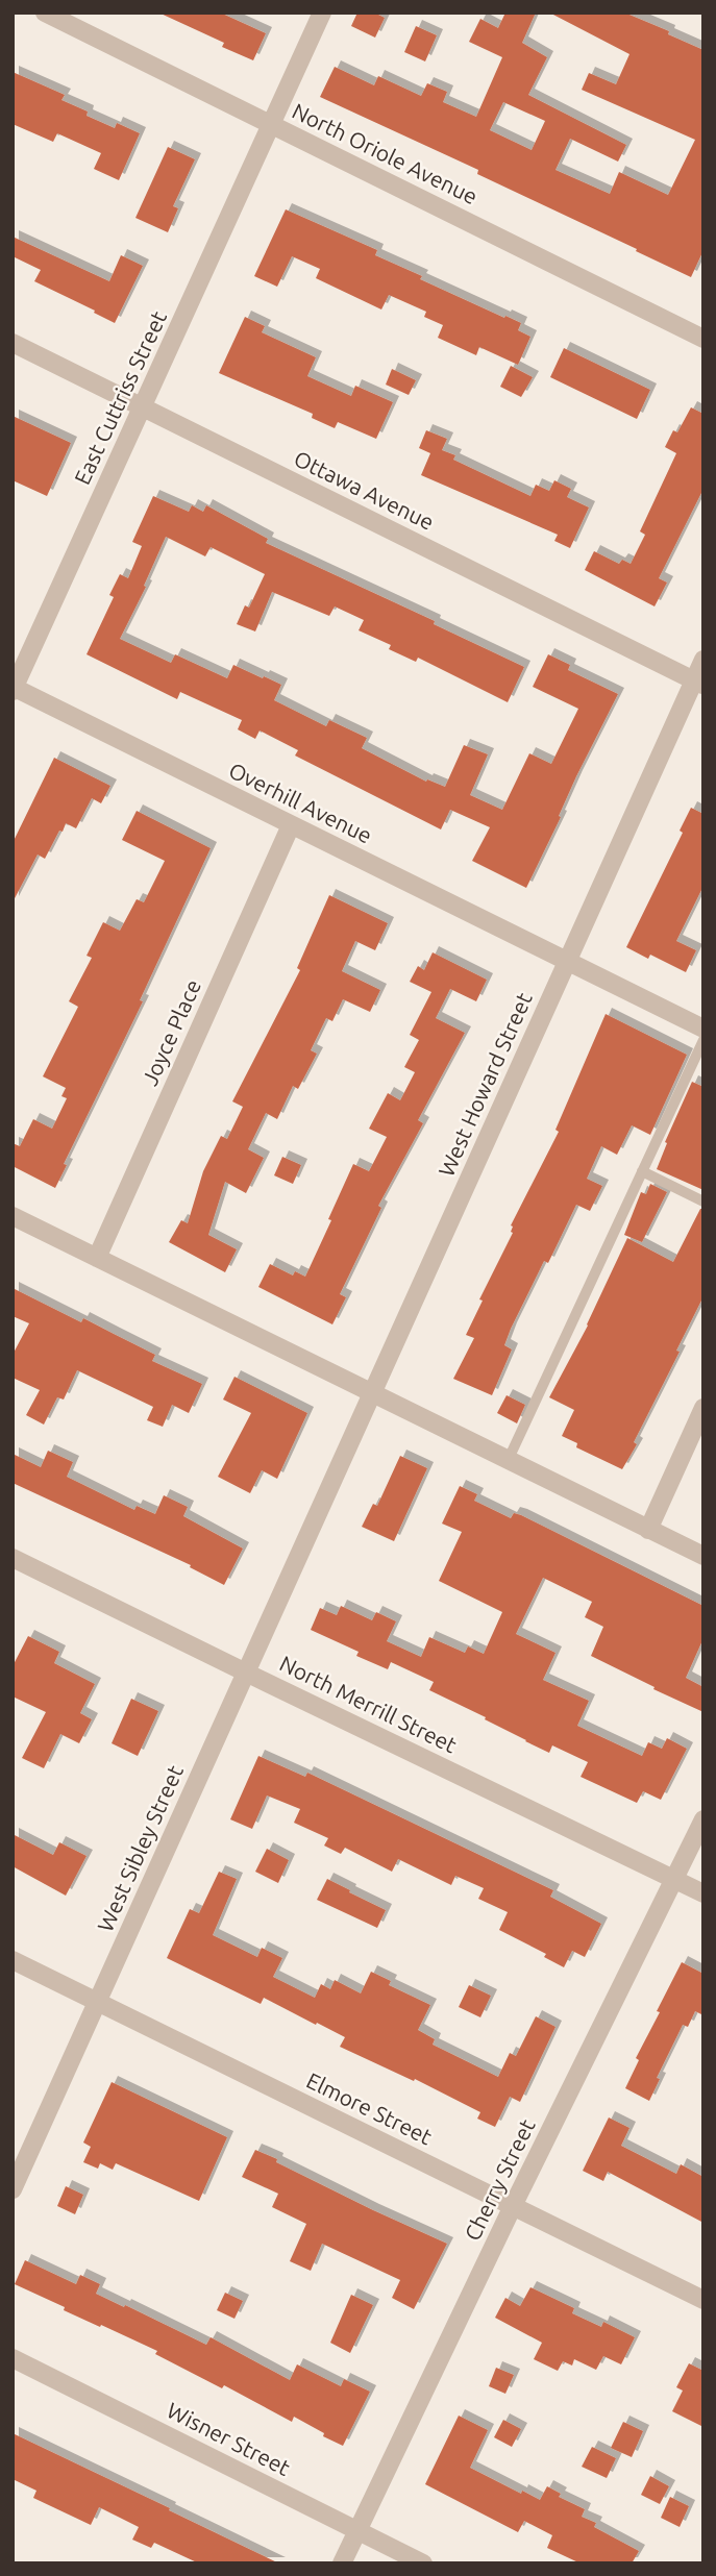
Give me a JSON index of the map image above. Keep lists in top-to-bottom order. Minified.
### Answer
{"streets":{"street":["North Oriole Avenue","East Cuttriss Street","Ottawa Avenue","Overhill Avenue","Joyce Place","West Howard Street","North Merrill Street","West Sibley Street","Elmore Street","Cherry Street","Wisner Street"]},"crossings":[["North Oriole Avenue","East Cuttriss Street"],["East Cuttriss Street","Ottawa Avenue"],["East Cuttriss Street","Overhill Avenue"],["Ottawa Avenue","West Howard Street"],["Overhill Avenue","Joyce Place"],["Overhill Avenue","West Howard Street"],["West Howard Street","West Sibley Street"],["North Merrill Street","West Sibley Street"],["North Merrill Street","Cherry Street"],["West Sibley Street","Elmore Street"],["Elmore Street","Cherry Street"],["Cherry Street","Wisner Street"]]}
